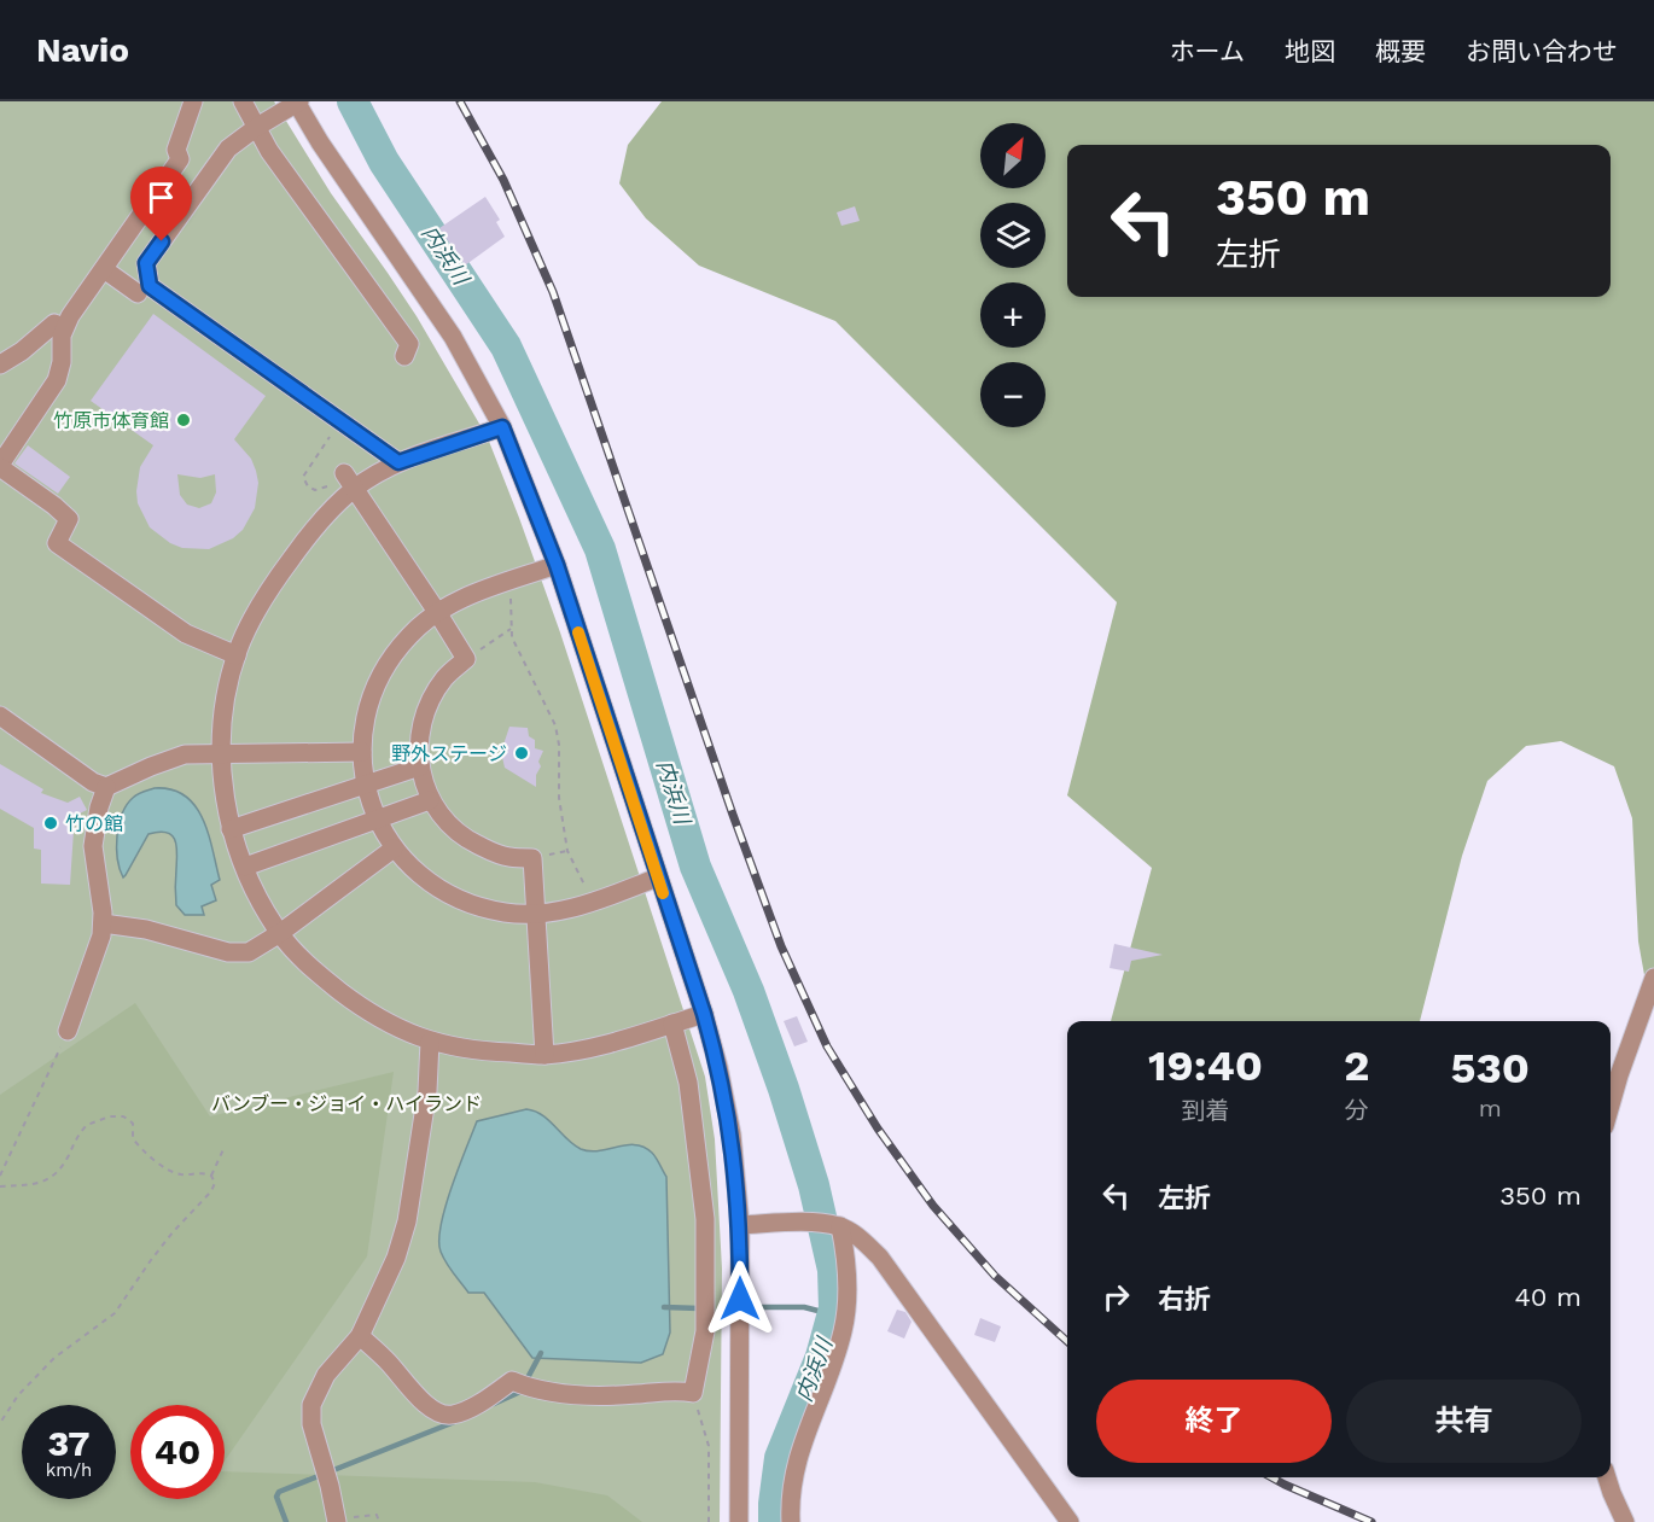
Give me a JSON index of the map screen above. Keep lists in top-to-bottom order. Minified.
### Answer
{"water":["内浜川"],"parks":["バンブー・ジョイ・ハイランド"],"places":["竹原市体育館","野外ステージ","竹の館"],"north":"top right","page":{"header":"Navio","nav":["ホーム","地図","概要","お問い合わせ"],"map_buttons":["+","−"],"turn":["350 m","左折"],"eta":["19:40","到着","2","分","530","m"],"list":[{"name":"左折","value":"350 m"},{"name":"右折","value":"40 m"}],"buttons":["終了","共有"],"speed":"37 km/h","limit":"40"}}
